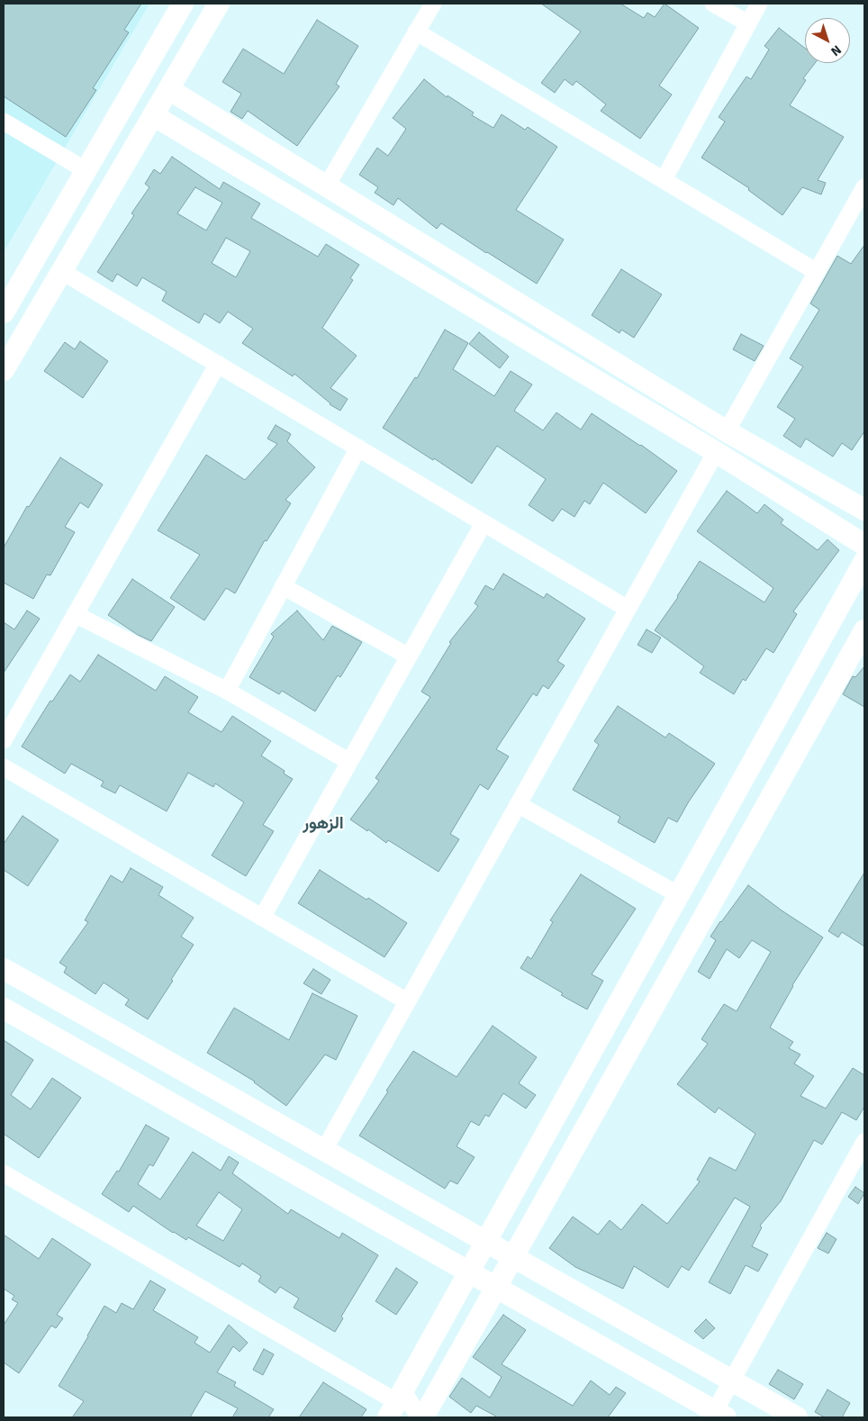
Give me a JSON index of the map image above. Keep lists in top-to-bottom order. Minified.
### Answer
{"districts":["الزهور"],"north":"bottom right"}
